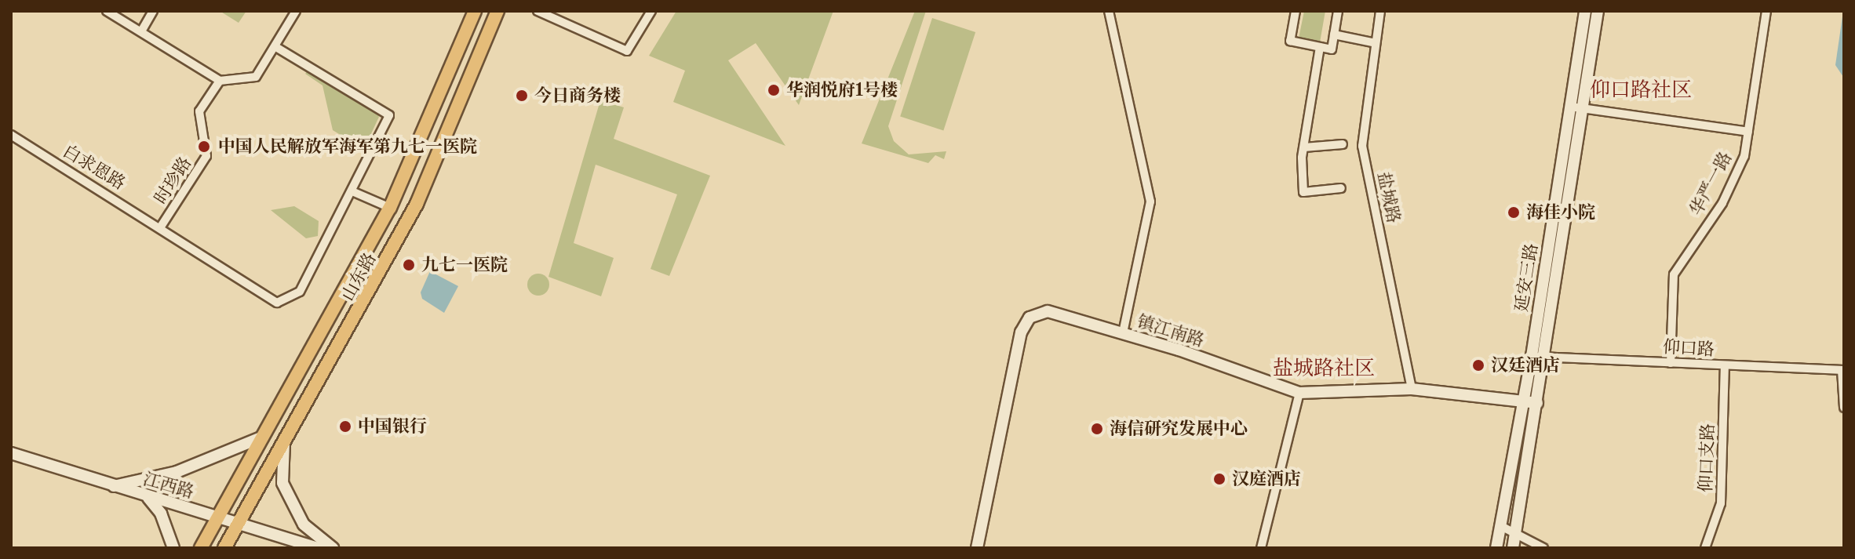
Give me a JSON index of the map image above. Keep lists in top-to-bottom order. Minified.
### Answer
{"streets":{"main road":["山东路","延安三路","镇江南路","江西路"],"street":["白求恩路","时珍路","华严一路","盐城路","仰口路","仰口支路"]},"crossings":[["白求恩路","时珍路"],["华严一路","仰口路"],["盐城路","镇江南路"],["山东路","江西路"],["延安三路","镇江南路"],["延安三路","仰口路"],["仰口路","仰口支路"]],"districts":["仰口路社区","盐城路社区"],"places":["华润悦府1号楼","今日商务楼","中国人民解放军海军第九七一医院","海佳小院","九七一医院","汉廷酒店","中国银行","海信研究发展中心","汉庭酒店"]}
